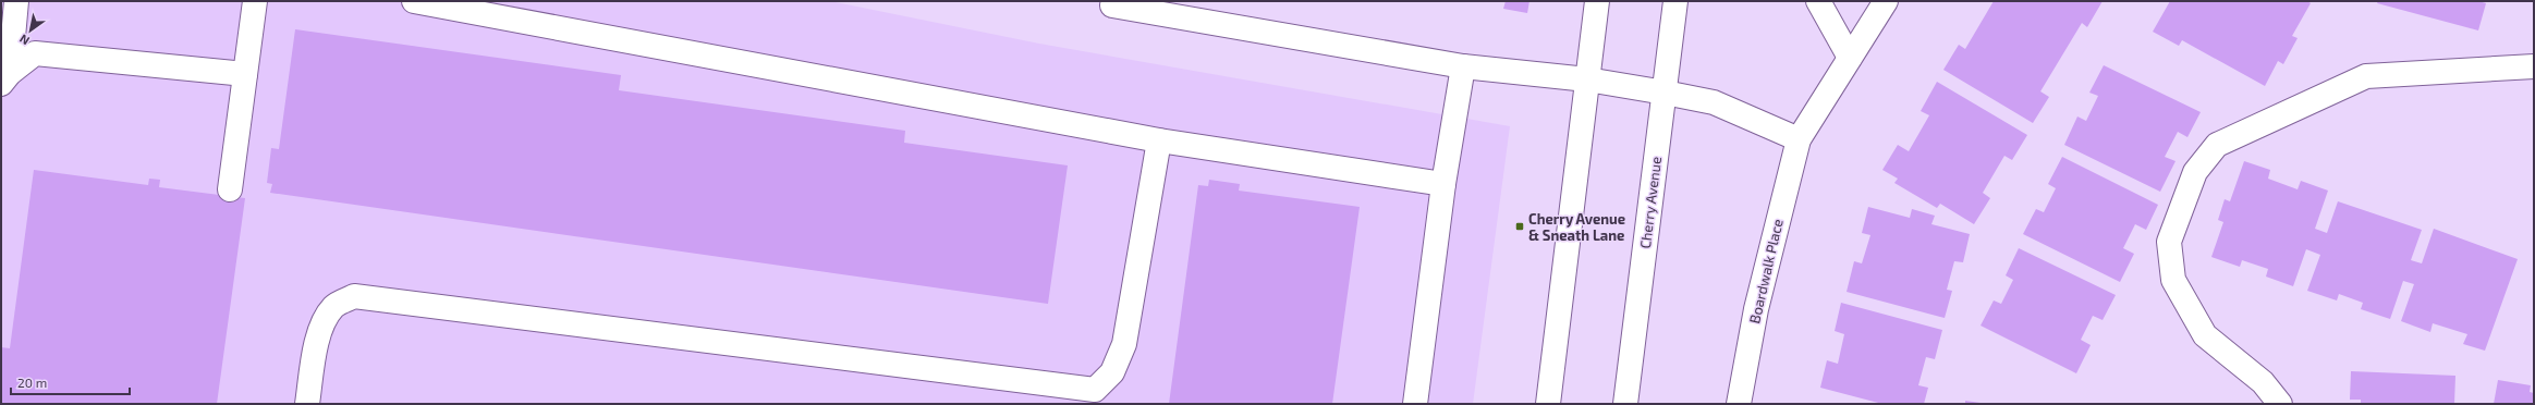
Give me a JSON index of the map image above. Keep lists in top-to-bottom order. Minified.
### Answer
{"streets":{"street":["Cherry Avenue","Boardwalk Place"]},"places":{"transit":["Cherry Avenue & Sneath Lane"]},"scale_bar":"20 m","north":"bottom left"}
